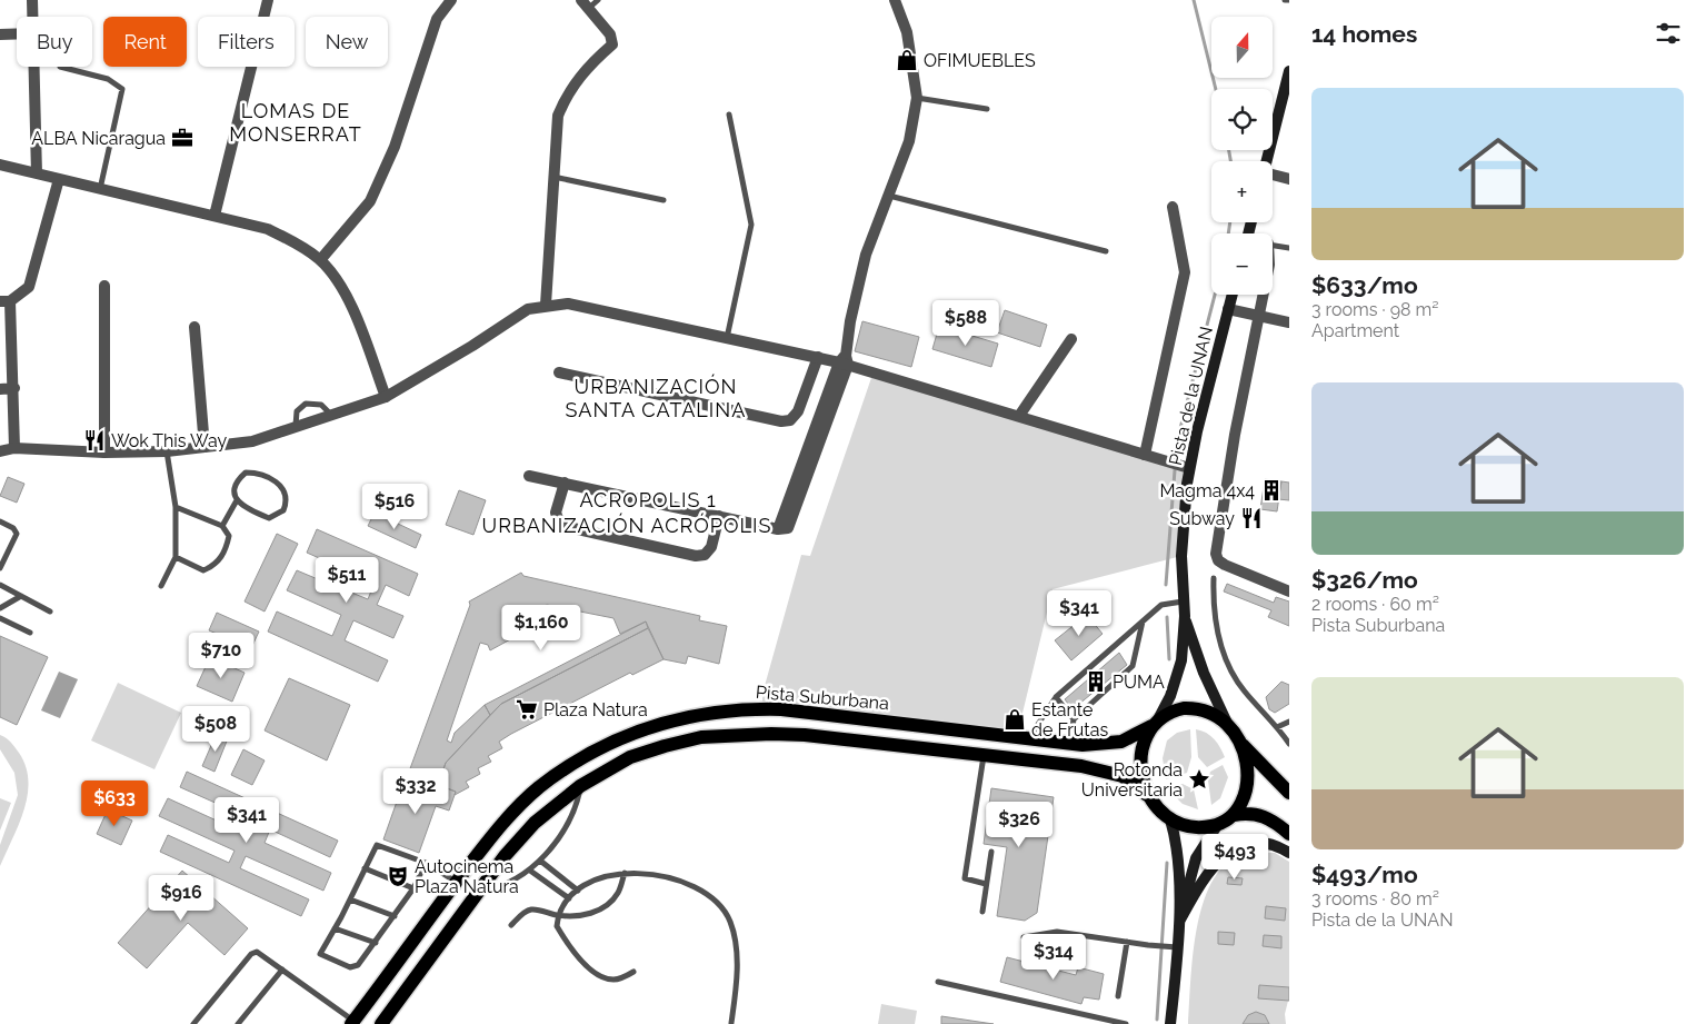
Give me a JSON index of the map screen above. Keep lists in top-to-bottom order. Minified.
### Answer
{"streets":{"main road":["Pista de la UNAN","Pista Suburbana"]},"crossings":[["Pista de la UNAN","Pista Suburbana"]],"districts":["LOMAS DE MONSERRAT","URBANIZACIÓN SANTA CATALINA","ACROPOLIS 1","URBANIZACIÓN ACRÓPOLIS"],"places":{"shop":["OFIMUEBLES","Estante de Frutas"],"office":["ALBA Nicaragua"],"restaurant":["Wok This Way","Subway"],"building":["Magma 4x4","PUMA"],"supermarket":["Plaza Natura"],"place":["Rotonda Universitaria"],"theatre":["Autocinema Plaza Natura"]},"north":"top","page":{"heading":"14 homes","map_buttons":["+","−"],"chip":["Buy","Rent","Filters","New"],"list":[{"name":"$633/mo","note":"3 rooms · 98 m² · Apartment"},{"name":"$326/mo","note":"2 rooms · 60 m² · Pista Suburbana"},{"name":"$493/mo","note":"3 rooms · 80 m² · Pista de la UNAN"}],"price":["$588","$516","$511","$341","$1,160","$710","$508","$332","$633","$341","$326","$493","$916","$314"]}}
